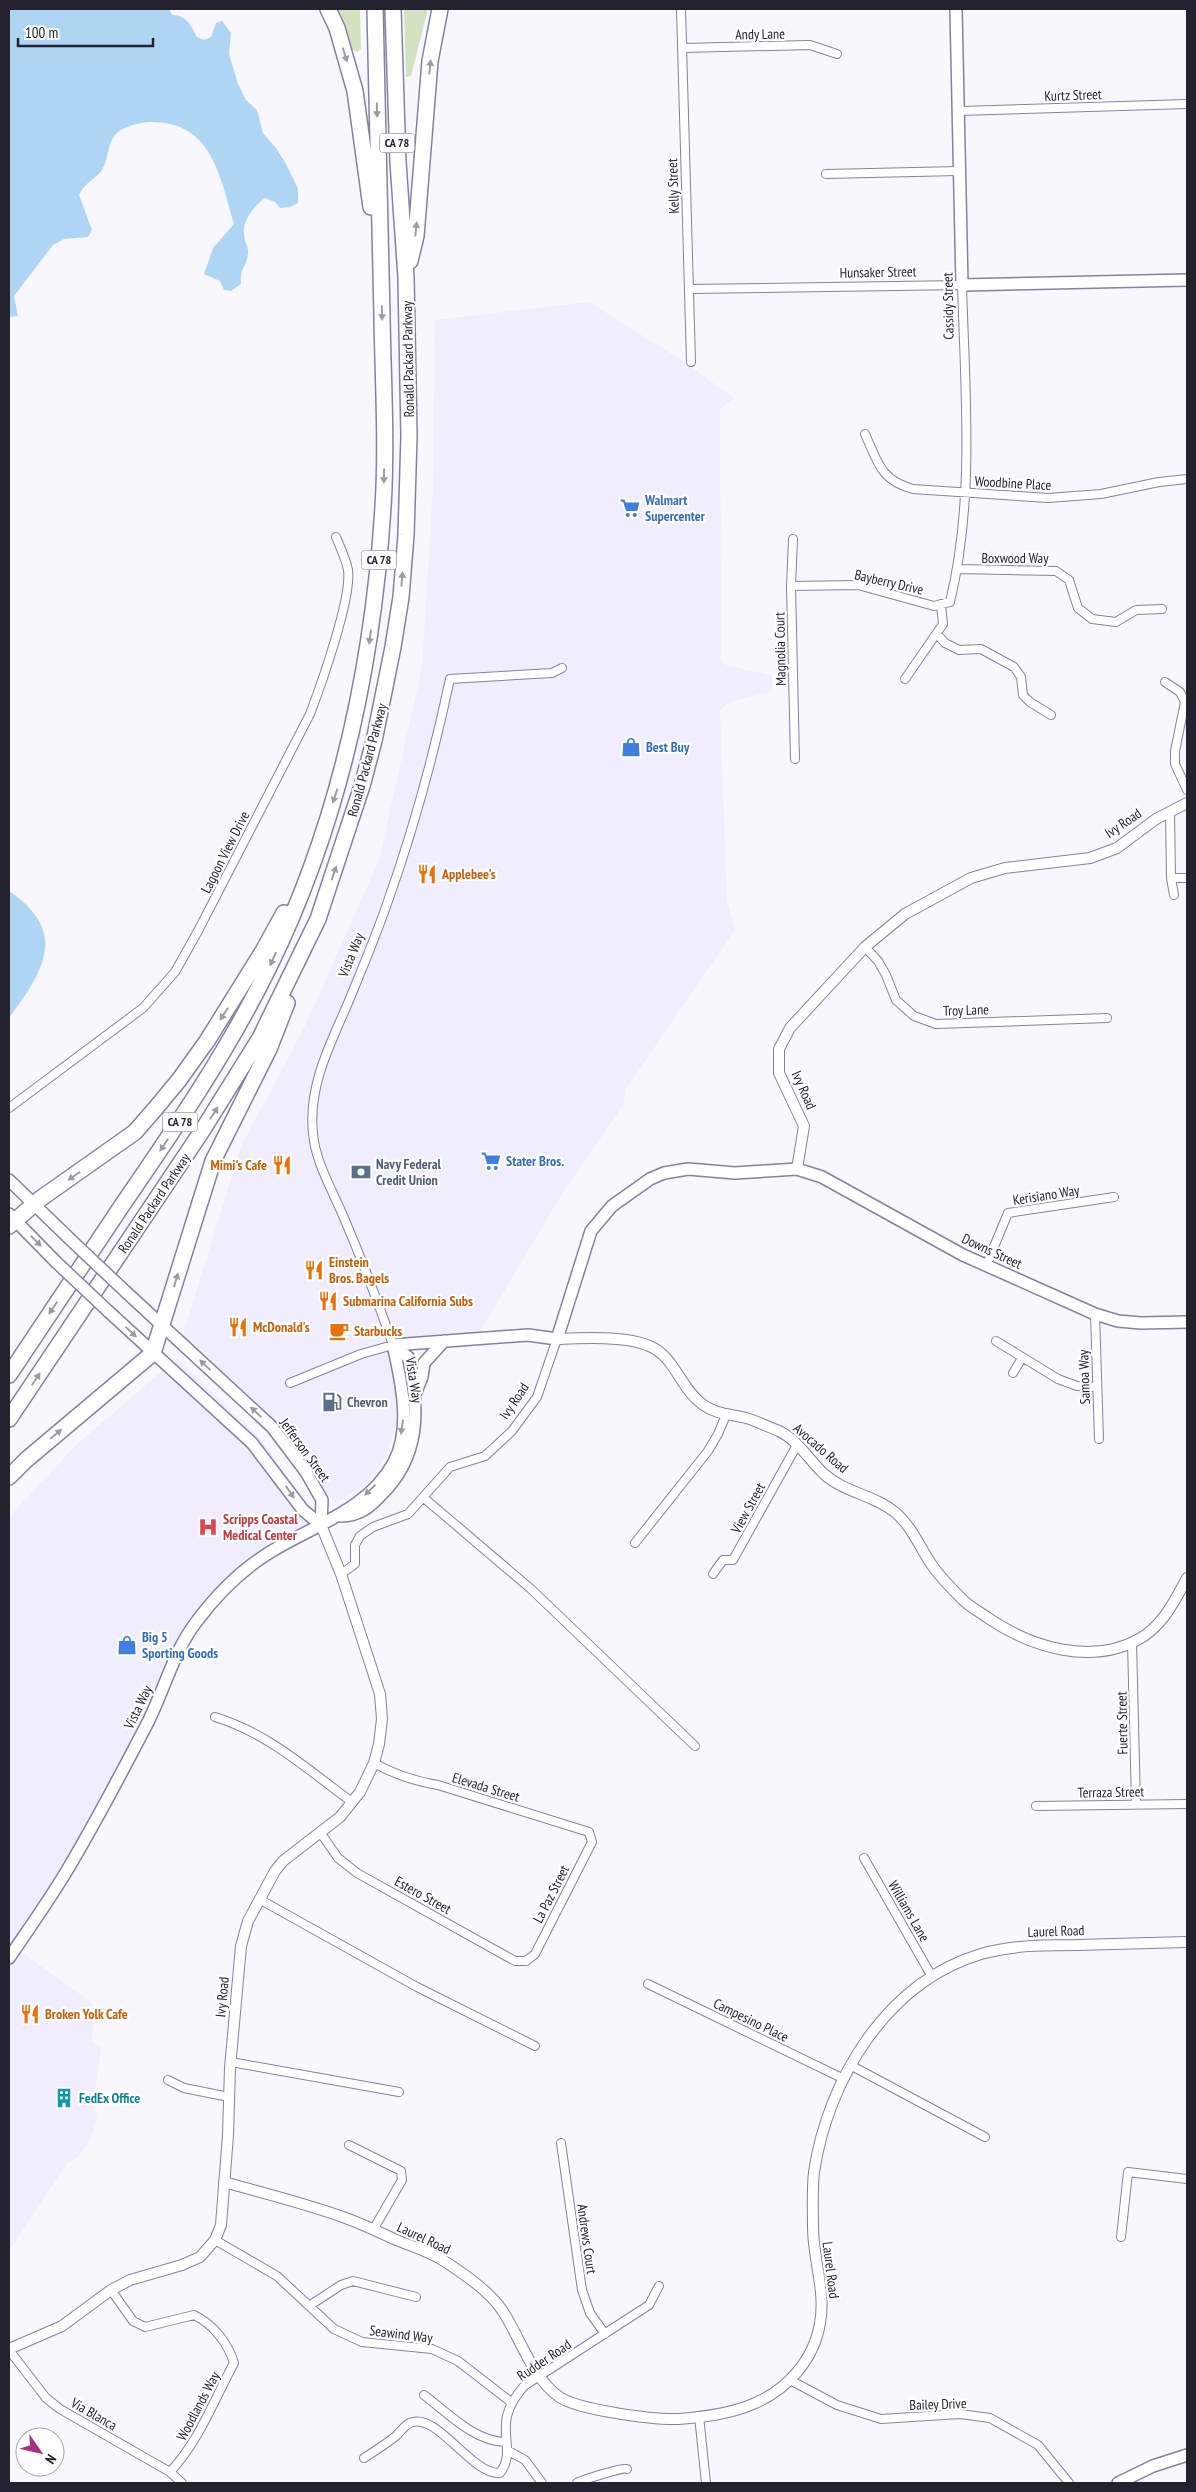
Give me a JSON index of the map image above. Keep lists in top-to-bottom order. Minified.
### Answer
{"streets":{"highway":["CA 78","Ronald Packard Parkway"],"main road":["Hunsaker Street","Cassidy Street","Ivy Road","Vista Way","Downs Street","Avocado Road","Jefferson Street"],"street":["Andy Lane","Kurtz Street","Kelly Street","Woodbine Place","Boxwood Way","Bayberry Drive","Magnolia Court","Lagoon View Drive","Troy Lane","Kerisiano Way","Samoa Way","View Street","Fuerte Street","Elevada Street","Terraza Street","La Paz Street","Estero Street","Williams Lane","Laurel Road","Campesino Place","Andrews Court","Seawind Way","Rudder Road","Bailey Drive","Woodlands Way","Via Blanca"]},"crossings":[["Andy Lane","Kelly Street"],["Kurtz Street","Cassidy Street"],["Kelly Street","Hunsaker Street"],["Hunsaker Street","Cassidy Street"],["Cassidy Street","Woodbine Place"],["Cassidy Street","Boxwood Way"],["Cassidy Street","Bayberry Drive"],["Bayberry Drive","Magnolia Court"],["Ivy Road","Vista Way"],["Ivy Road","Troy Lane"],["Ivy Road","Downs Street"],["Ivy Road","Avocado Road"],["Ivy Road","Jefferson Street"],["Ivy Road","Elevada Street"],["Ivy Road","Estero Street"],["Ivy Road","Laurel Road"],["Ivy Road","Seawind Way"],["Vista Way","Avocado Road"],["Vista Way","Jefferson Street"],["Kerisiano Way","Downs Street"],["Downs Street","Samoa Way"],["Avocado Road","View Street"],["Avocado Road","Fuerte Street"],["Fuerte Street","Terraza Street"],["Elevada Street","La Paz Street"],["La Paz Street","Estero Street"],["Williams Lane","Laurel Road"],["Laurel Road","Campesino Place"],["Laurel Road","Rudder Road"],["Laurel Road","Bailey Drive"],["Andrews Court","Rudder Road"],["Seawind Way","Rudder Road"],["Woodlands Way","Via Blanca"]],"places":{"supermarket":["Walmart Supercenter","Stater Bros."],"shop":["Best Buy","Big 5 Sporting Goods"],"restaurant":["Applebee's","Mimi's Cafe","Einstein Bros. Bagels","Submarina California Subs","McDonald's","Broken Yolk Cafe"],"bank":["Navy Federal Credit Union"],"cafe":["Starbucks"],"fuel station":["Chevron"],"hospital":["Scripps Coastal Medical Center"],"building":["FedEx Office"]},"scale_bar":"100 m","north":"bottom right"}
